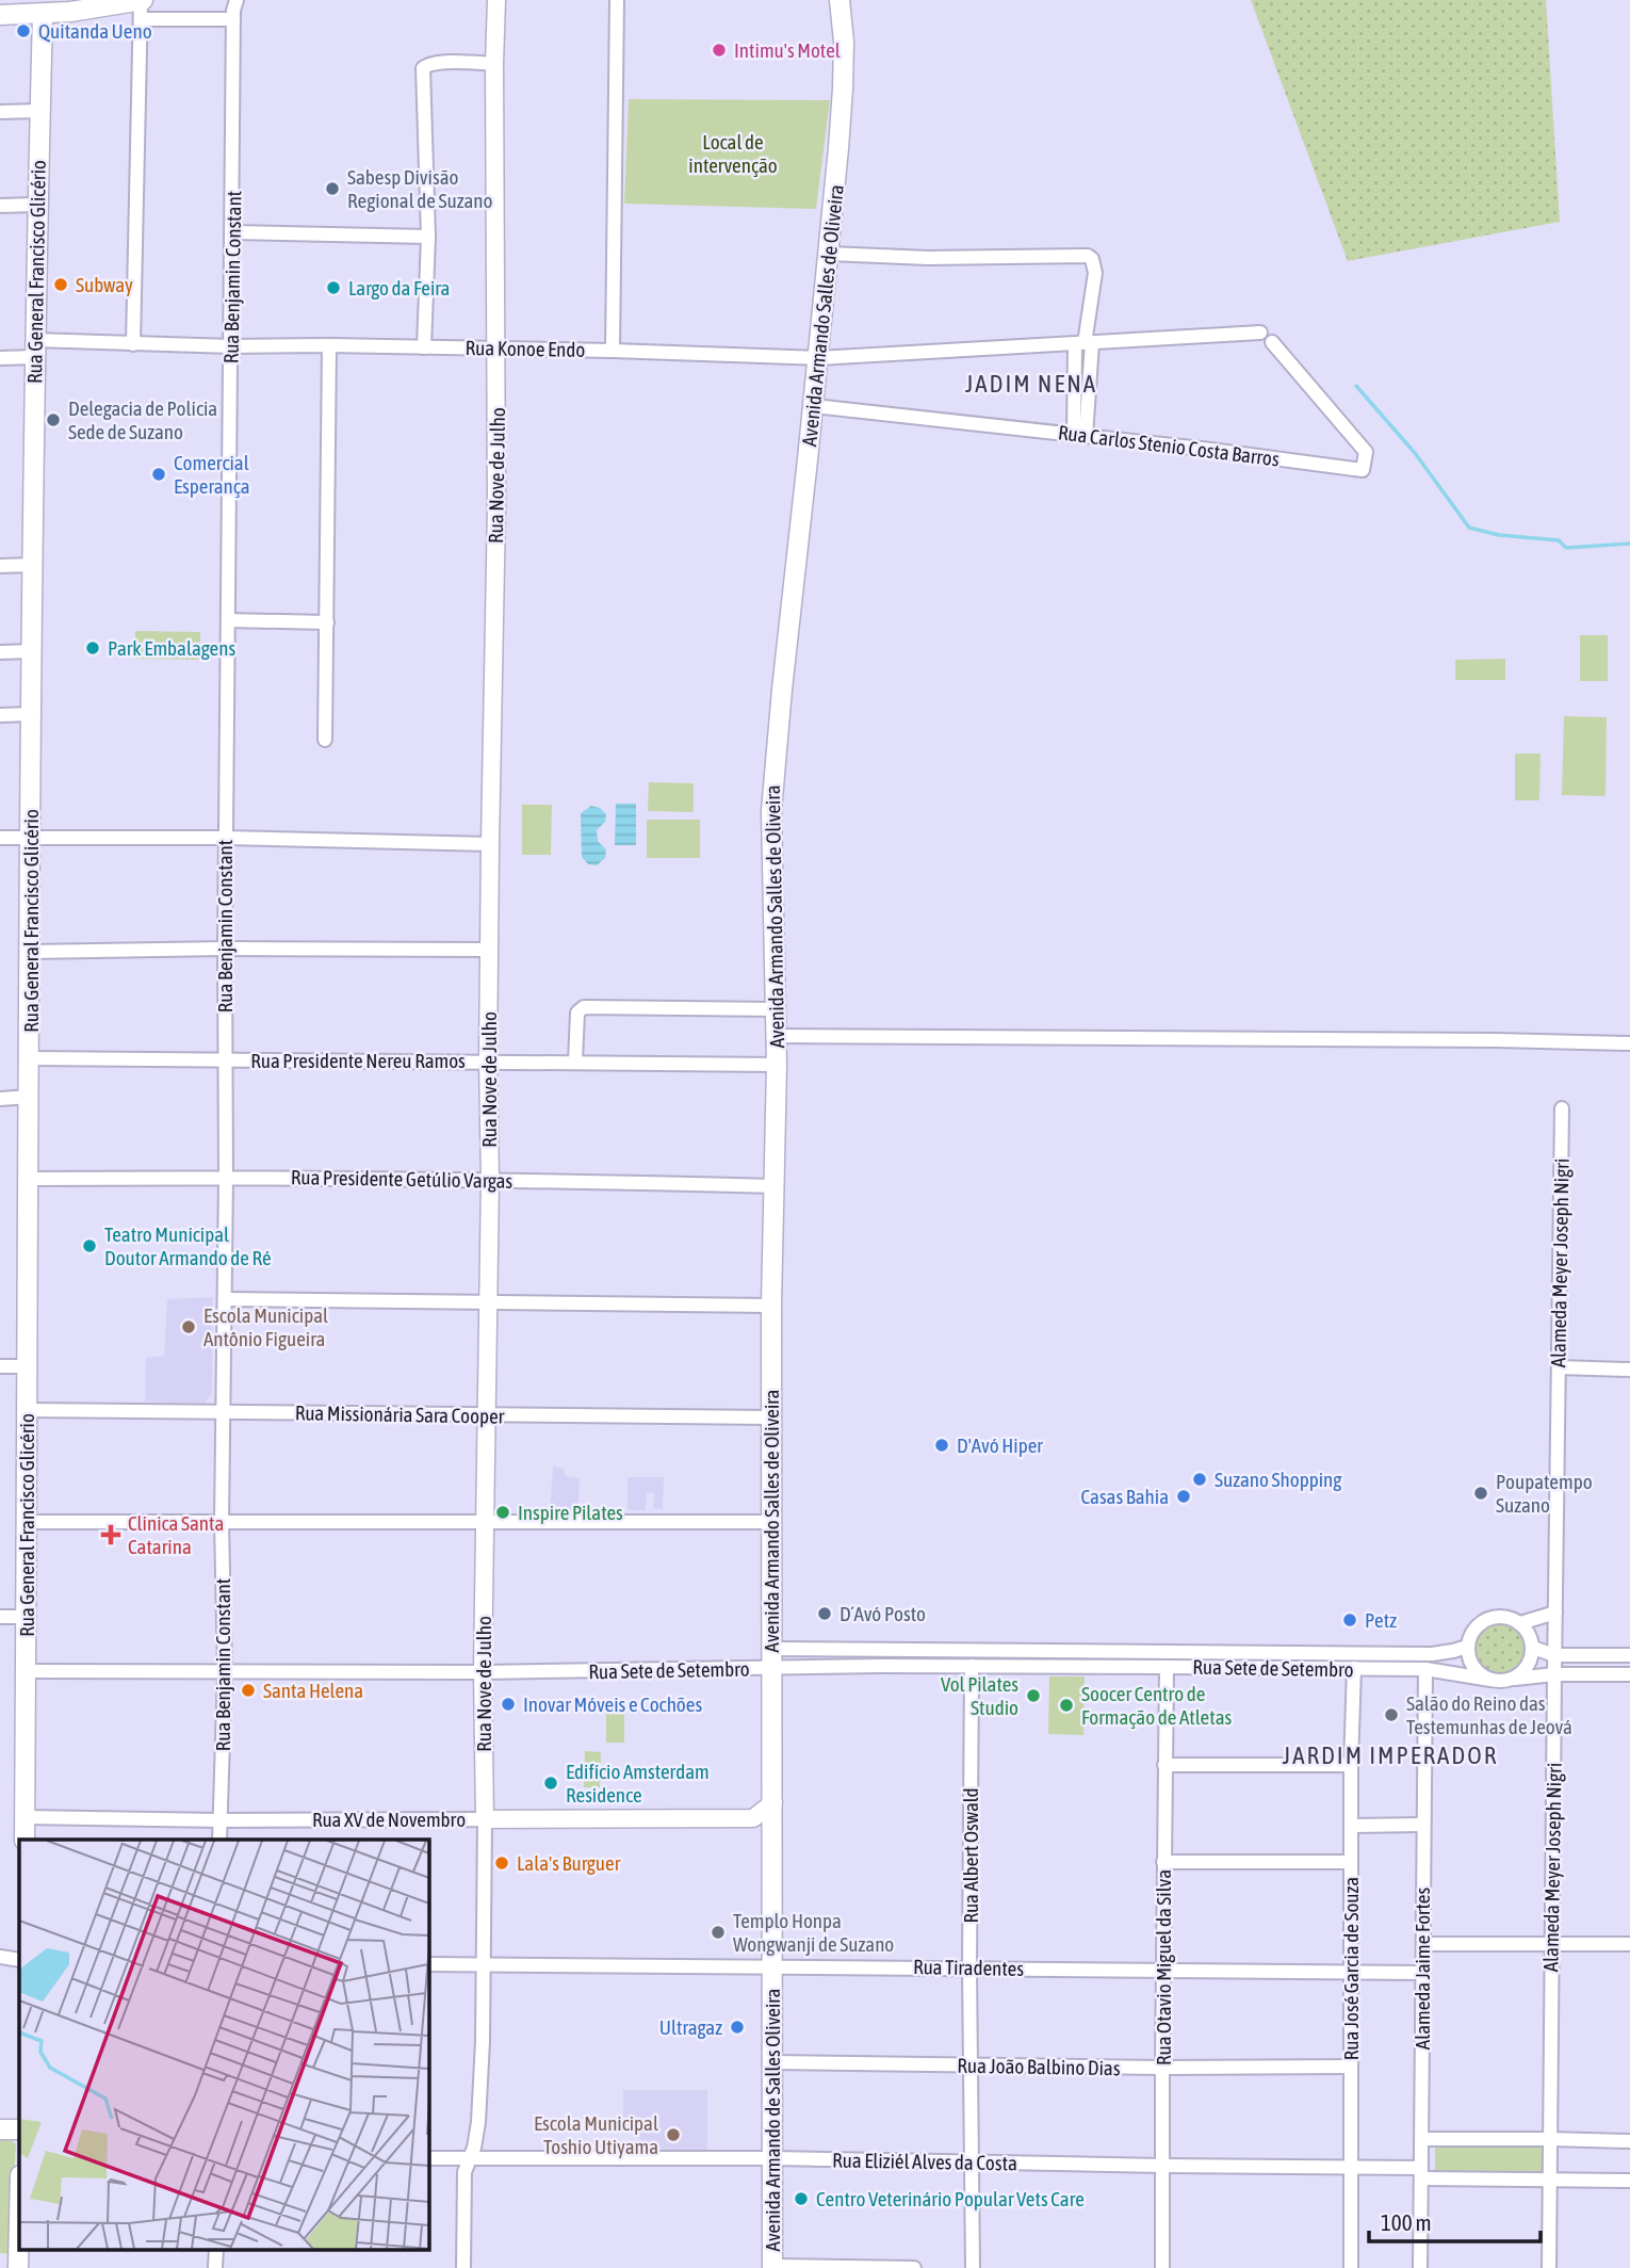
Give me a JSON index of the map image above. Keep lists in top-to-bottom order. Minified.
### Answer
{"streets":{"main road":["Rua General Francisco Glicério","Avenida Armando Salles de Oliveira","Avenida Armando de Salles Oliveira"],"street":["Rua Benjamin Constant","Rua Konoe Endo","Rua Carlos Stenio Costa Barros","Rua Nove de Julho","Rua Presidente Nereu Ramos","Rua Presidente Getúlio Vargas","Alameda Meyer Joseph Nigri","Rua Missionária Sara Cooper","Rua Sete de Setembro","Rua XV de Novembro","Rua Albert Oswald","Rua Tiradentes","Rua Otavio Miguel da Silva","Rua José Garcia de Souza","Alameda Jaime Fortes","Rua João Balbino Dias","Rua Eliziél Alves da Costa"]},"crossings":[["Rua General Francisco Glicério","Rua Konoe Endo"],["Rua General Francisco Glicério","Rua Presidente Nereu Ramos"],["Rua General Francisco Glicério","Rua Presidente Getúlio Vargas"],["Rua General Francisco Glicério","Rua Missionária Sara Cooper"],["Rua General Francisco Glicério","Rua Sete de Setembro"],["Rua General Francisco Glicério","Rua XV de Novembro"],["Rua Benjamin Constant","Rua Konoe Endo"],["Rua Benjamin Constant","Rua Presidente Nereu Ramos"],["Rua Benjamin Constant","Rua Presidente Getúlio Vargas"],["Rua Benjamin Constant","Rua Missionária Sara Cooper"],["Rua Benjamin Constant","Rua Sete de Setembro"],["Rua Benjamin Constant","Rua XV de Novembro"],["Avenida Armando Salles de Oliveira","Rua Konoe Endo"],["Avenida Armando Salles de Oliveira","Rua Carlos Stenio Costa Barros"],["Avenida Armando Salles de Oliveira","Rua Presidente Nereu Ramos"],["Avenida Armando Salles de Oliveira","Rua Presidente Getúlio Vargas"],["Avenida Armando Salles de Oliveira","Rua Missionária Sara Cooper"],["Avenida Armando Salles de Oliveira","Rua Sete de Setembro"],["Avenida Armando Salles de Oliveira","Avenida Armando de Salles Oliveira"],["Rua Konoe Endo","Rua Nove de Julho"],["Rua Nove de Julho","Rua Presidente Nereu Ramos"],["Rua Nove de Julho","Rua Presidente Getúlio Vargas"],["Rua Nove de Julho","Rua Missionária Sara Cooper"],["Rua Nove de Julho","Rua Sete de Setembro"],["Rua Nove de Julho","Rua XV de Novembro"],["Rua Nove de Julho","Rua Tiradentes"],["Rua Nove de Julho","Rua Eliziél Alves da Costa"],["Alameda Meyer Joseph Nigri","Rua Eliziél Alves da Costa"],["Rua Sete de Setembro","Rua Albert Oswald"],["Rua Sete de Setembro","Rua Otavio Miguel da Silva"],["Rua Sete de Setembro","Rua José Garcia de Souza"],["Rua Sete de Setembro","Alameda Jaime Fortes"],["Rua Albert Oswald","Rua Tiradentes"],["Rua Albert Oswald","Rua João Balbino Dias"],["Rua Albert Oswald","Rua Eliziél Alves da Costa"],["Rua Tiradentes","Rua Otavio Miguel da Silva"],["Rua Tiradentes","Rua José Garcia de Souza"],["Rua Tiradentes","Alameda Jaime Fortes"],["Rua Tiradentes","Avenida Armando de Salles Oliveira"],["Rua Otavio Miguel da Silva","Rua João Balbino Dias"],["Rua Otavio Miguel da Silva","Rua Eliziél Alves da Costa"],["Rua José Garcia de Souza","Rua João Balbino Dias"],["Rua José Garcia de Souza","Rua Eliziél Alves da Costa"],["Alameda Jaime Fortes","Rua Eliziél Alves da Costa"],["Rua João Balbino Dias","Avenida Armando de Salles Oliveira"],["Avenida Armando de Salles Oliveira","Rua Eliziél Alves da Costa"]],"districts":["JADIM NENA","JARDIM IMPERADOR"],"parks":["Local de intervenção"],"places":{"other":["Quitanda Ueno","Intimu's Motel","Sabesp Divisão Regional de Suzano","Subway","Largo da Feira","Delegacia de Polícia Sede de Suzano","Comercial Esperança","Park Embalagens","Teatro Municipal Doutor Armando de Ré","Escola Municipal Antônio Figueira","D'Avó Hiper","Suzano Shopping","Poupatempo Suzano","Casas Bahia","Inspire Pilates","D´Avó Posto","Petz","Santa Helena","Vol Pilates Studio","Inovar Móveis e Cochões","Soocer Centro de Formação de Atletas","Salão do Reino das Testemunhas de Jeová","Edifício Amsterdam Residence","Lala's Burguer","Templo Honpa Wongwanji de Suzano","Ultragaz","Escola Municipal Toshio Utiyama","Centro Veterinário Popular Vets Care"],"health":["Clínica Santa Catarina"]},"scale_bar":"100 m"}
